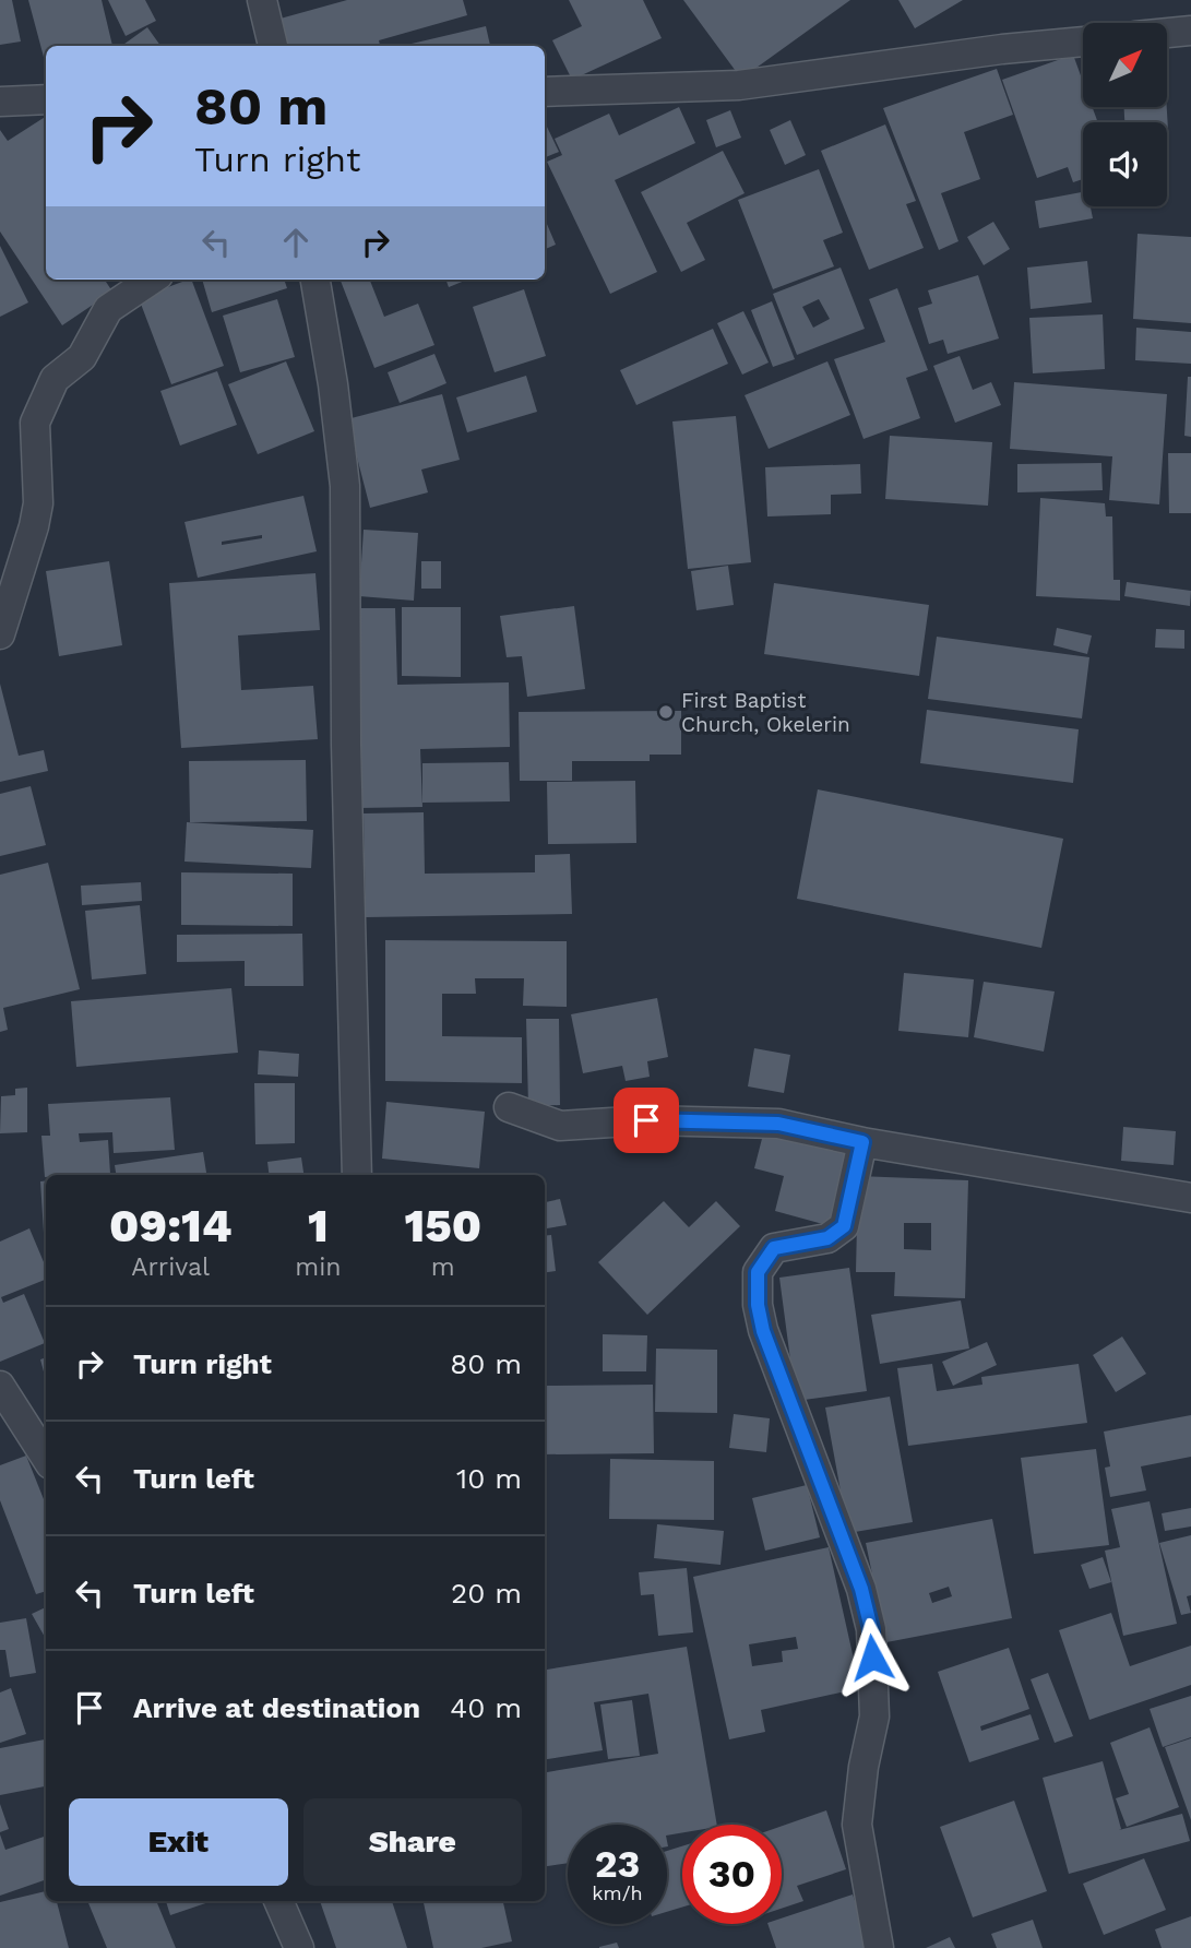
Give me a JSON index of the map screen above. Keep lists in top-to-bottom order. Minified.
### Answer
{"places":["First Baptist Church, Okelerin"],"north":"top right","page":{"turn":["80 m","Turn right"],"eta":["09:14","Arrival","1","min","150","m"],"list":[{"name":"Turn right","value":"80 m"},{"name":"Turn left","value":"10 m"},{"name":"Turn left","value":"20 m"},{"name":"Arrive at destination","value":"40 m"}],"buttons":["Exit","Share"],"speed":"23 km/h","limit":"30"}}
